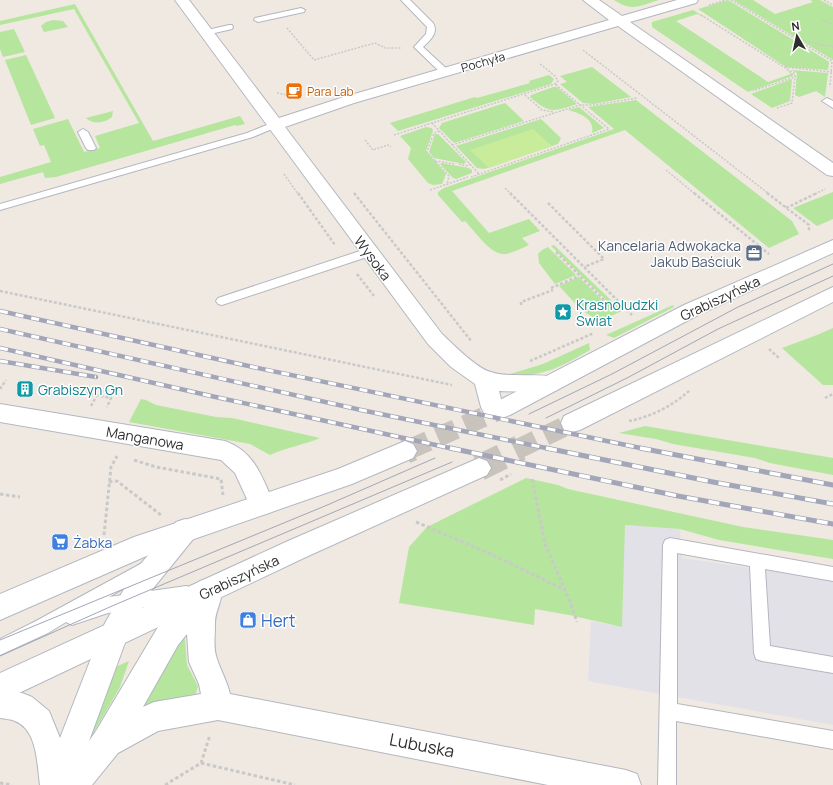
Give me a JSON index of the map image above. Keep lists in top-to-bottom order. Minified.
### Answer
{"streets":{"street":["Pochyła","Wysoka","Grabiszyńska","Manganowa","Lubuska"]},"crossings":[["Pochyła","Wysoka"],["Wysoka","Grabiszyńska"]],"places":{"cafe":["Para Lab"],"office":["Kancelaria Adwokacka Jakub Baściuk"],"place":["Krasnoludzki Świat"],"building":["Grabiszyn Gn"],"supermarket":["Żabka"],"shop":["Hert"]},"north":"top"}
